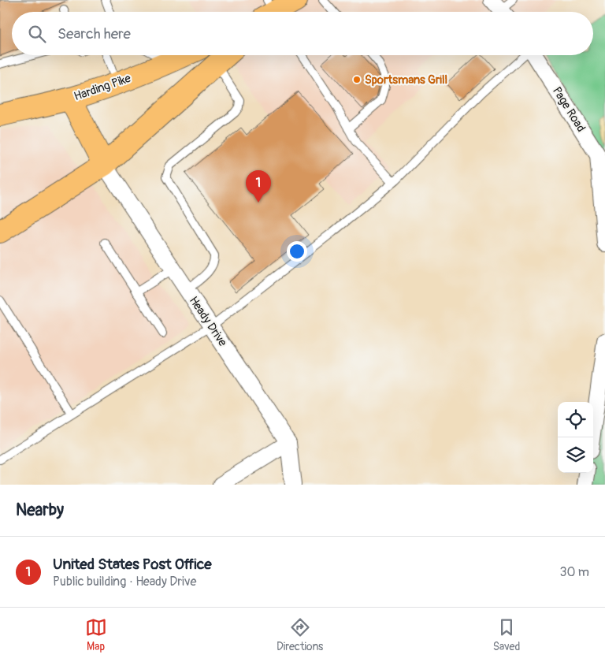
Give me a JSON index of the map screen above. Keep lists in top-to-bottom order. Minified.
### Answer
{"streets":{"main road":["Harding Pike"],"street":["Page Road","Heady Drive"]},"places":["Sportsmans Grill"],"page":{"search":"Search here","pins":"1","heading":"Nearby","list":[{"mark":"1","name":"United States Post Office","note":"Public building · Heady Drive","value":"30 m"}],"nav":["Map","Directions","Saved"]}}
